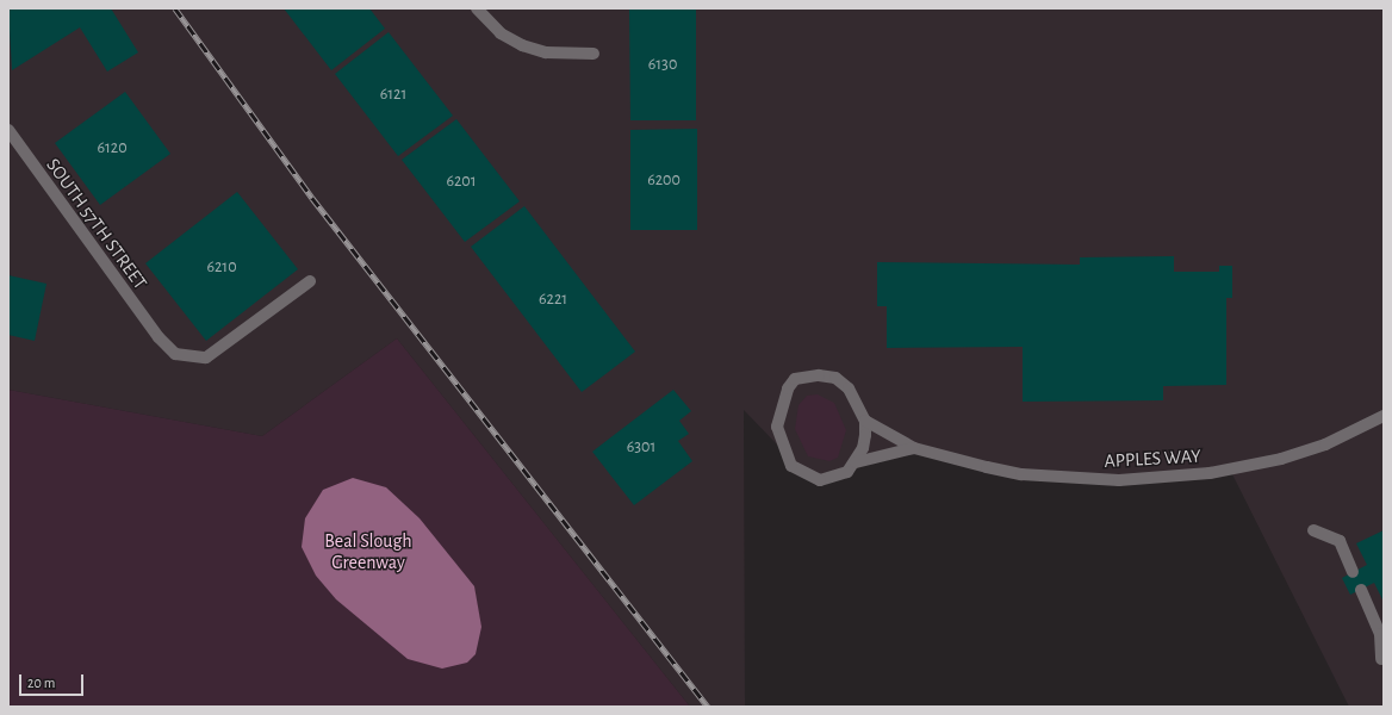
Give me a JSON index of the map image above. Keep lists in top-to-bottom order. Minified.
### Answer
{"streets":{"lane":["SOUTH 57TH STREET","APPLES WAY"]},"parks":["Beal Slough Greenway"],"house_numbers":["6130","6121","6120","6200","6201","6210","6221","6301"],"scale_bar":"20 m"}
